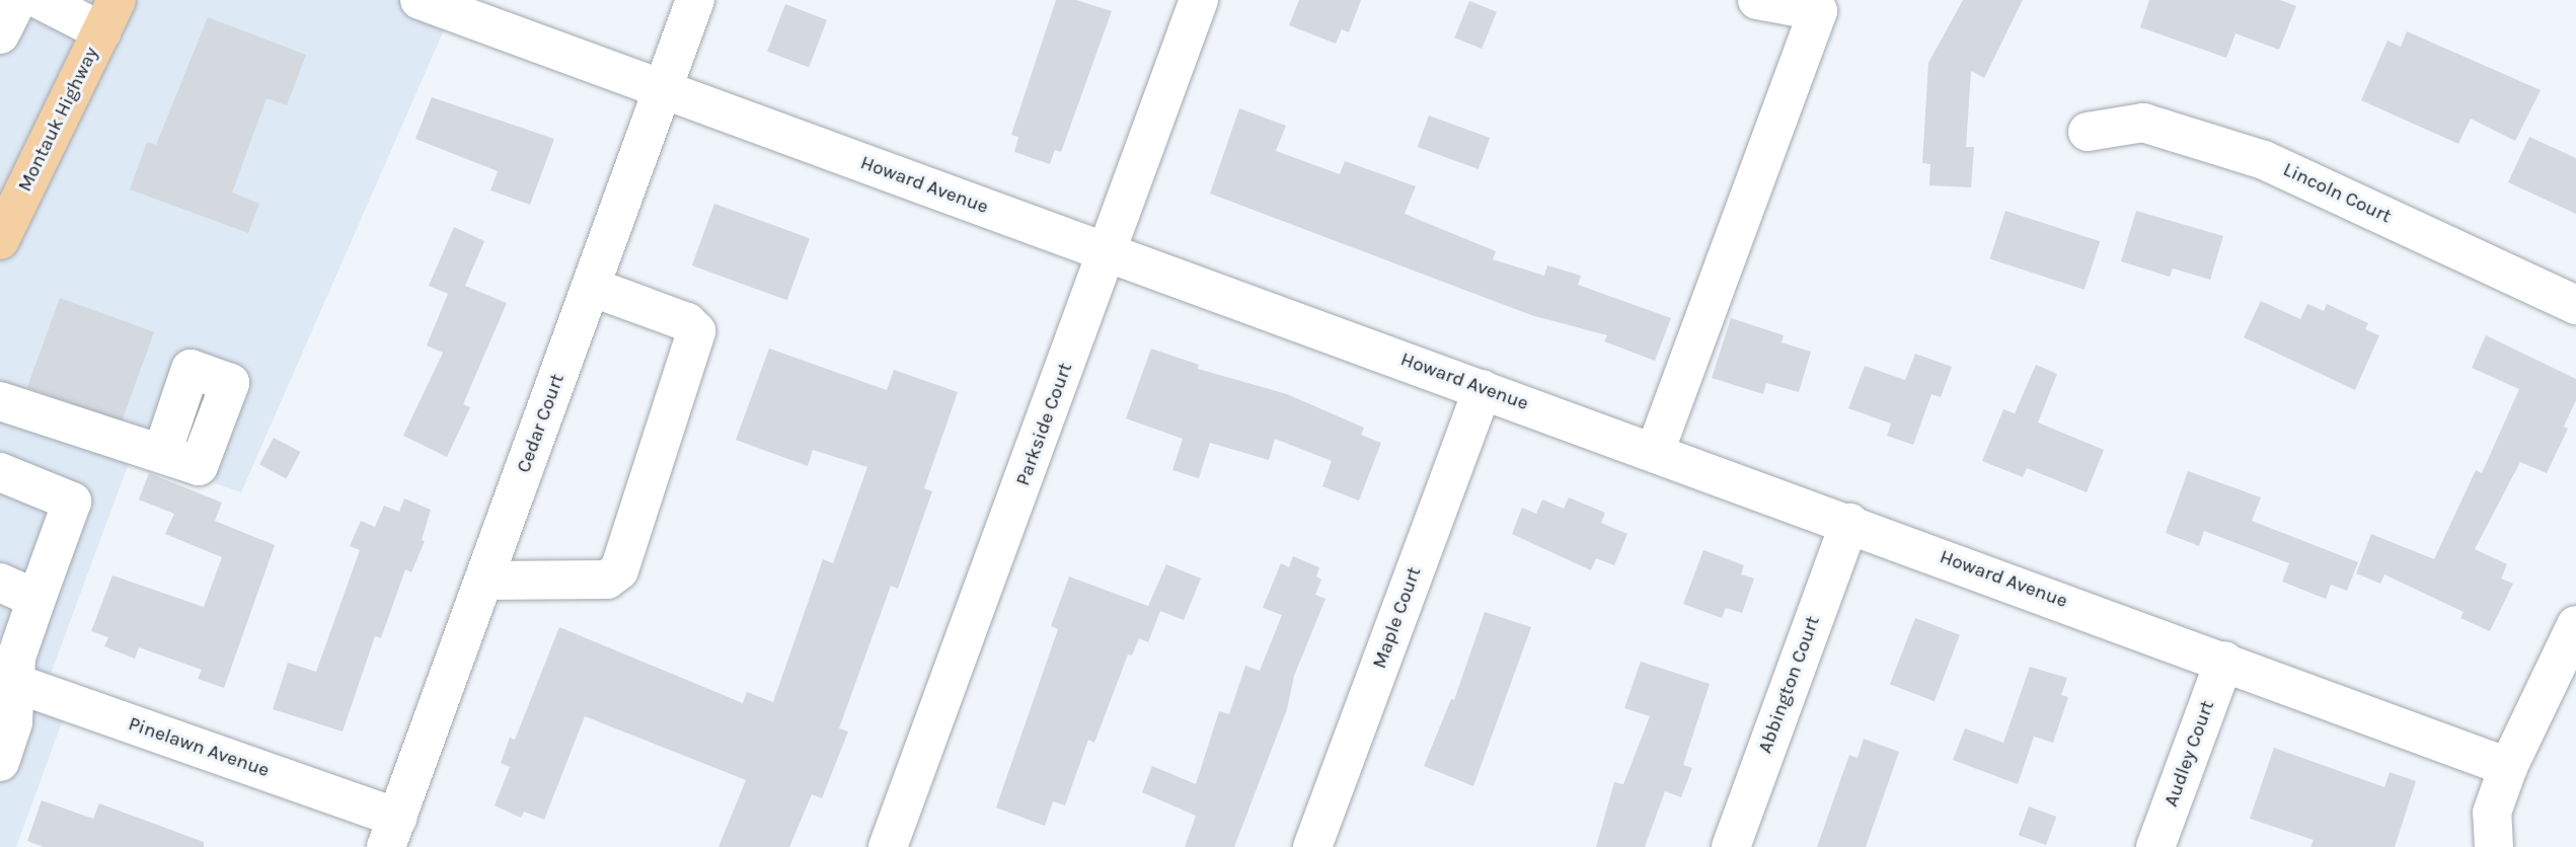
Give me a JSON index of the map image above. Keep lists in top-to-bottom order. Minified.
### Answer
{"streets":{"main road":["Montauk Highway"],"street":["Howard Avenue","Lincoln Court","Cedar Court","Parkside Court","Maple Court","Abbington Court","Pinelawn Avenue","Audley Court"]},"crossings":[["Howard Avenue","Cedar Court"],["Howard Avenue","Parkside Court"],["Howard Avenue","Maple Court"],["Howard Avenue","Abbington Court"],["Howard Avenue","Audley Court"],["Cedar Court","Pinelawn Avenue"]]}
